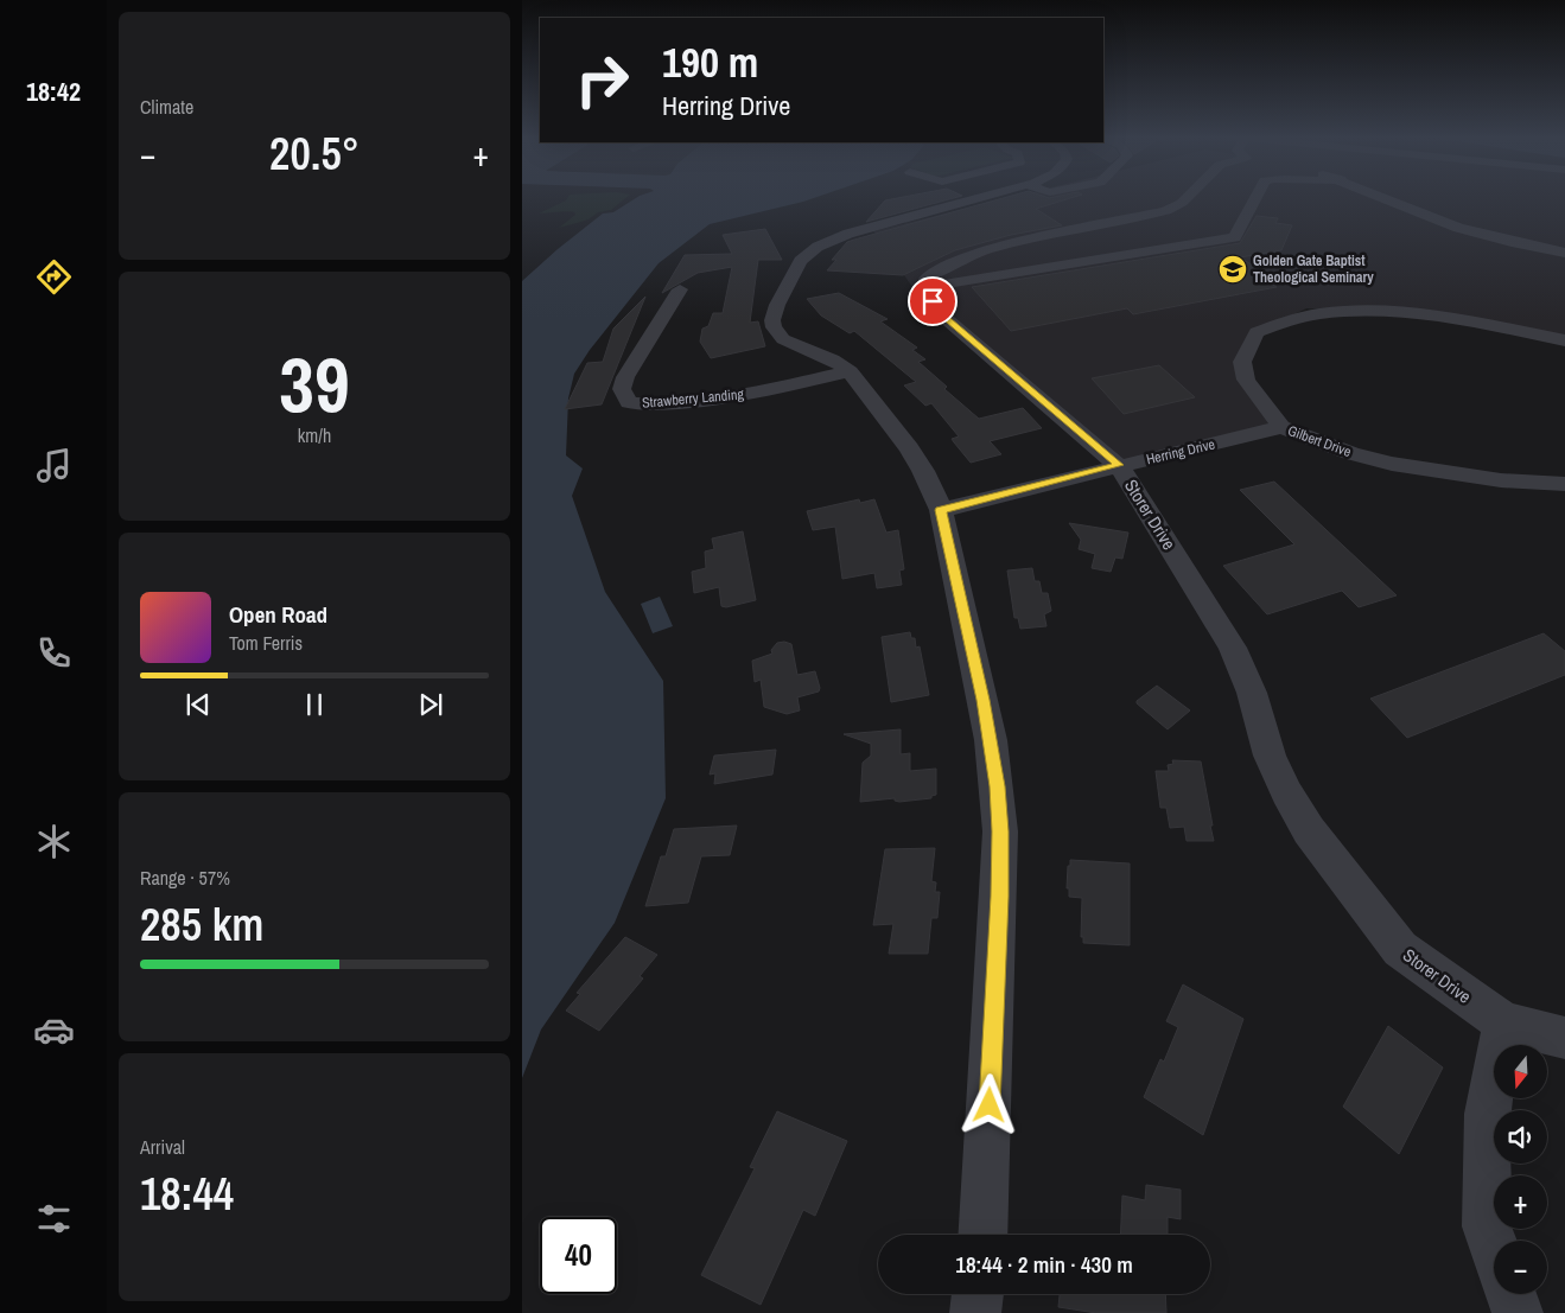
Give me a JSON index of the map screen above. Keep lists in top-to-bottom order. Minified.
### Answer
{"streets":{"street":["Strawberry Landing","Gilbert Drive","Herring Drive","Storer Drive"]},"crossings":[["Gilbert Drive","Herring Drive"],["Herring Drive","Storer Drive"]],"places":{"school or university":["Golden Gate Baptist Theological Seminary"]},"north":"bottom","page":{"tabs":"18:42","tile":["Climate",["39","km/h"],["Range · 57%","285 km"],["Arrival","18:44"]],"turn":["190 m","Herring Drive"],"heat":["−","20.5°","+"],"song":["Open Road","Tom Ferris"],"map_buttons":["+","−"],"limit":"40","trip":"18:44 · 2 min · 430 m"}}
